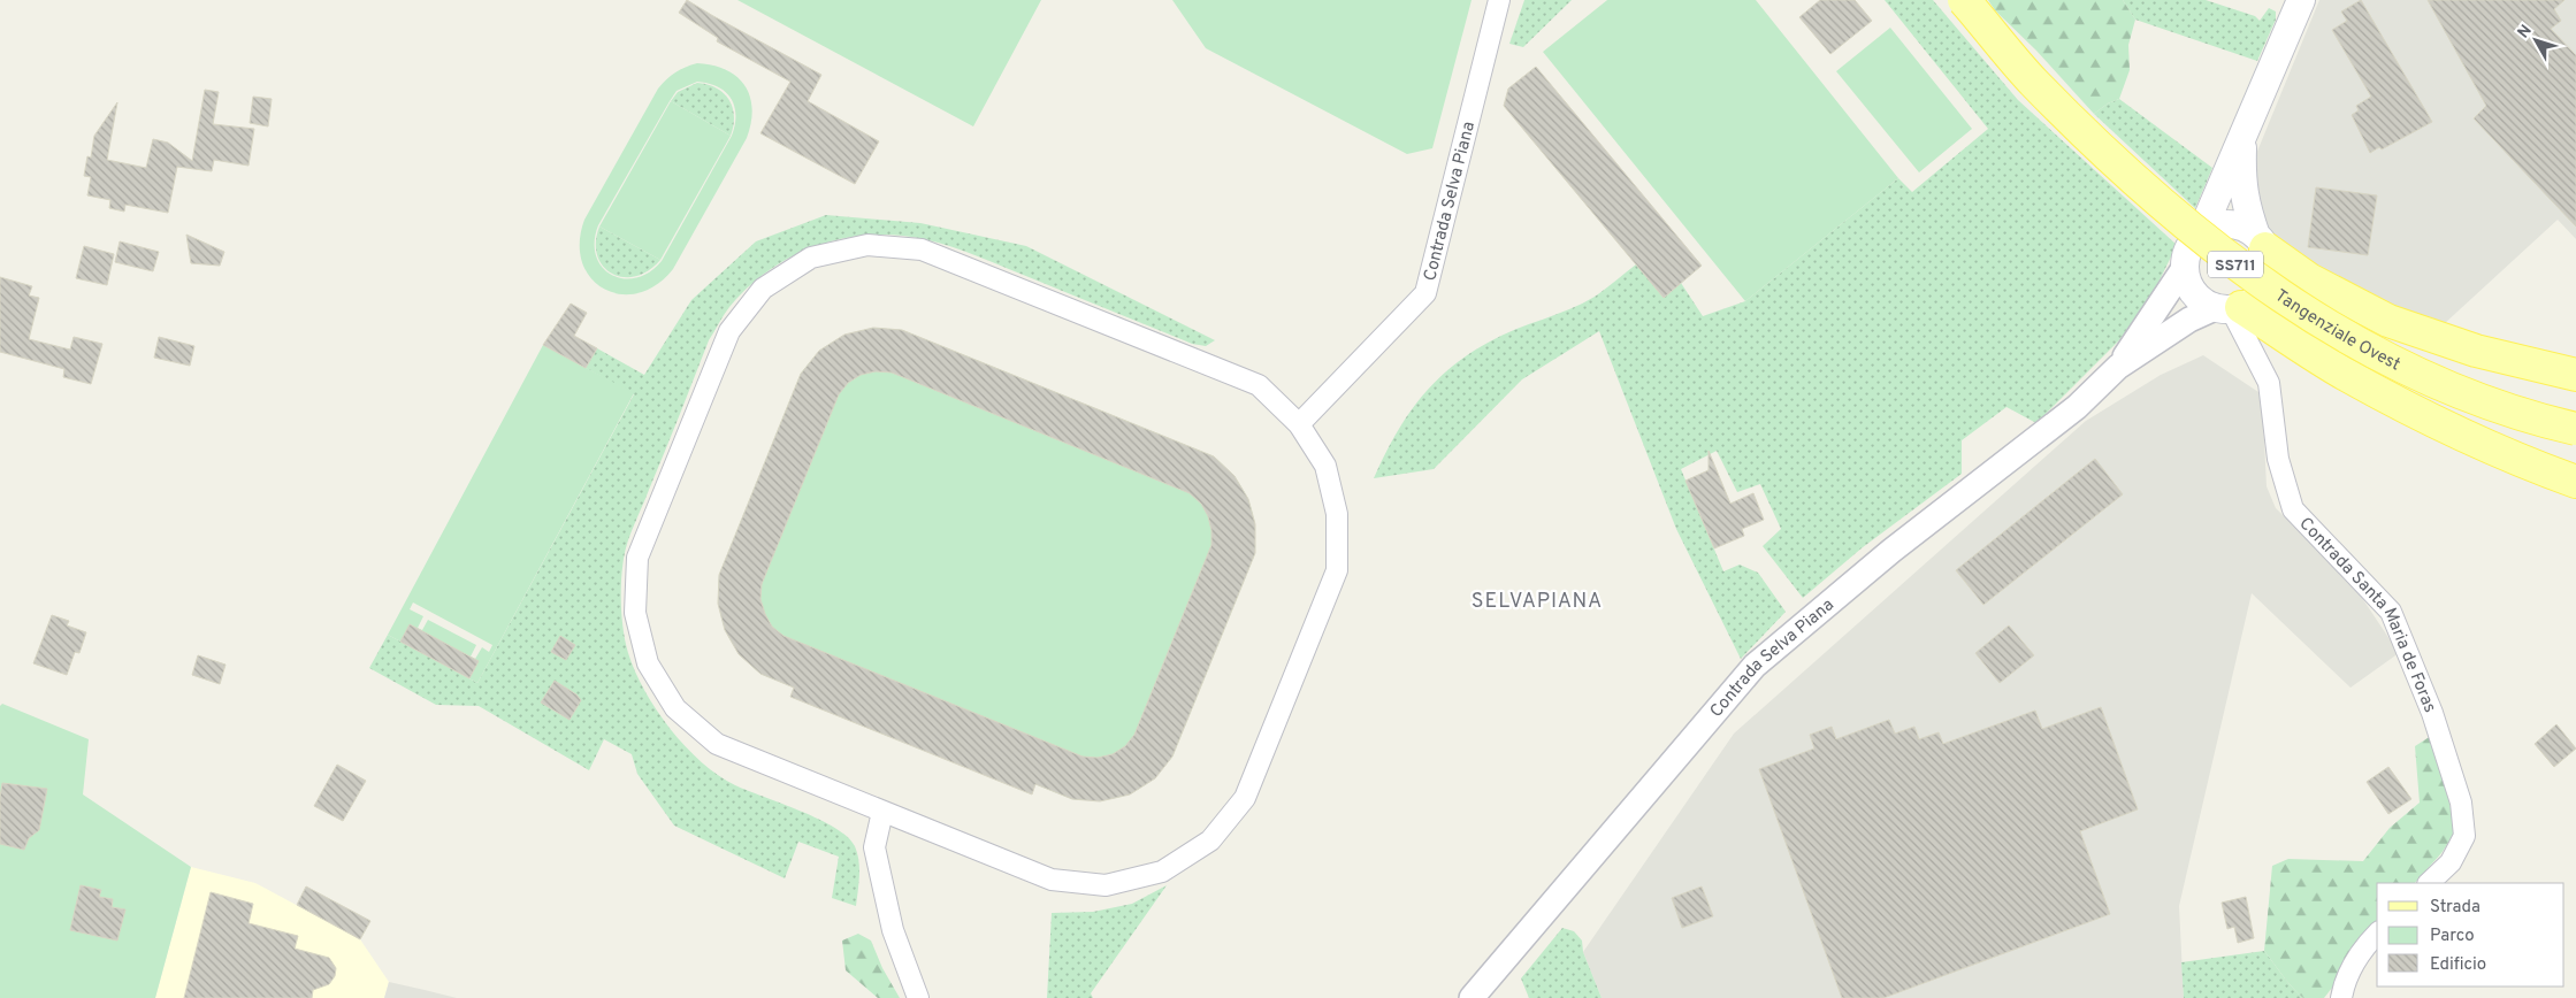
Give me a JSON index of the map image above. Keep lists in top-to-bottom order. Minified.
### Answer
{"streets":{"main road":["SS711","Tangenziale Ovest"],"street":["Contrada Selva Piana","Contrada Santa Maria de Foras"]},"districts":["SELVAPIANA"],"legend":["Strada","Parco","Edificio"],"north":"top left"}
